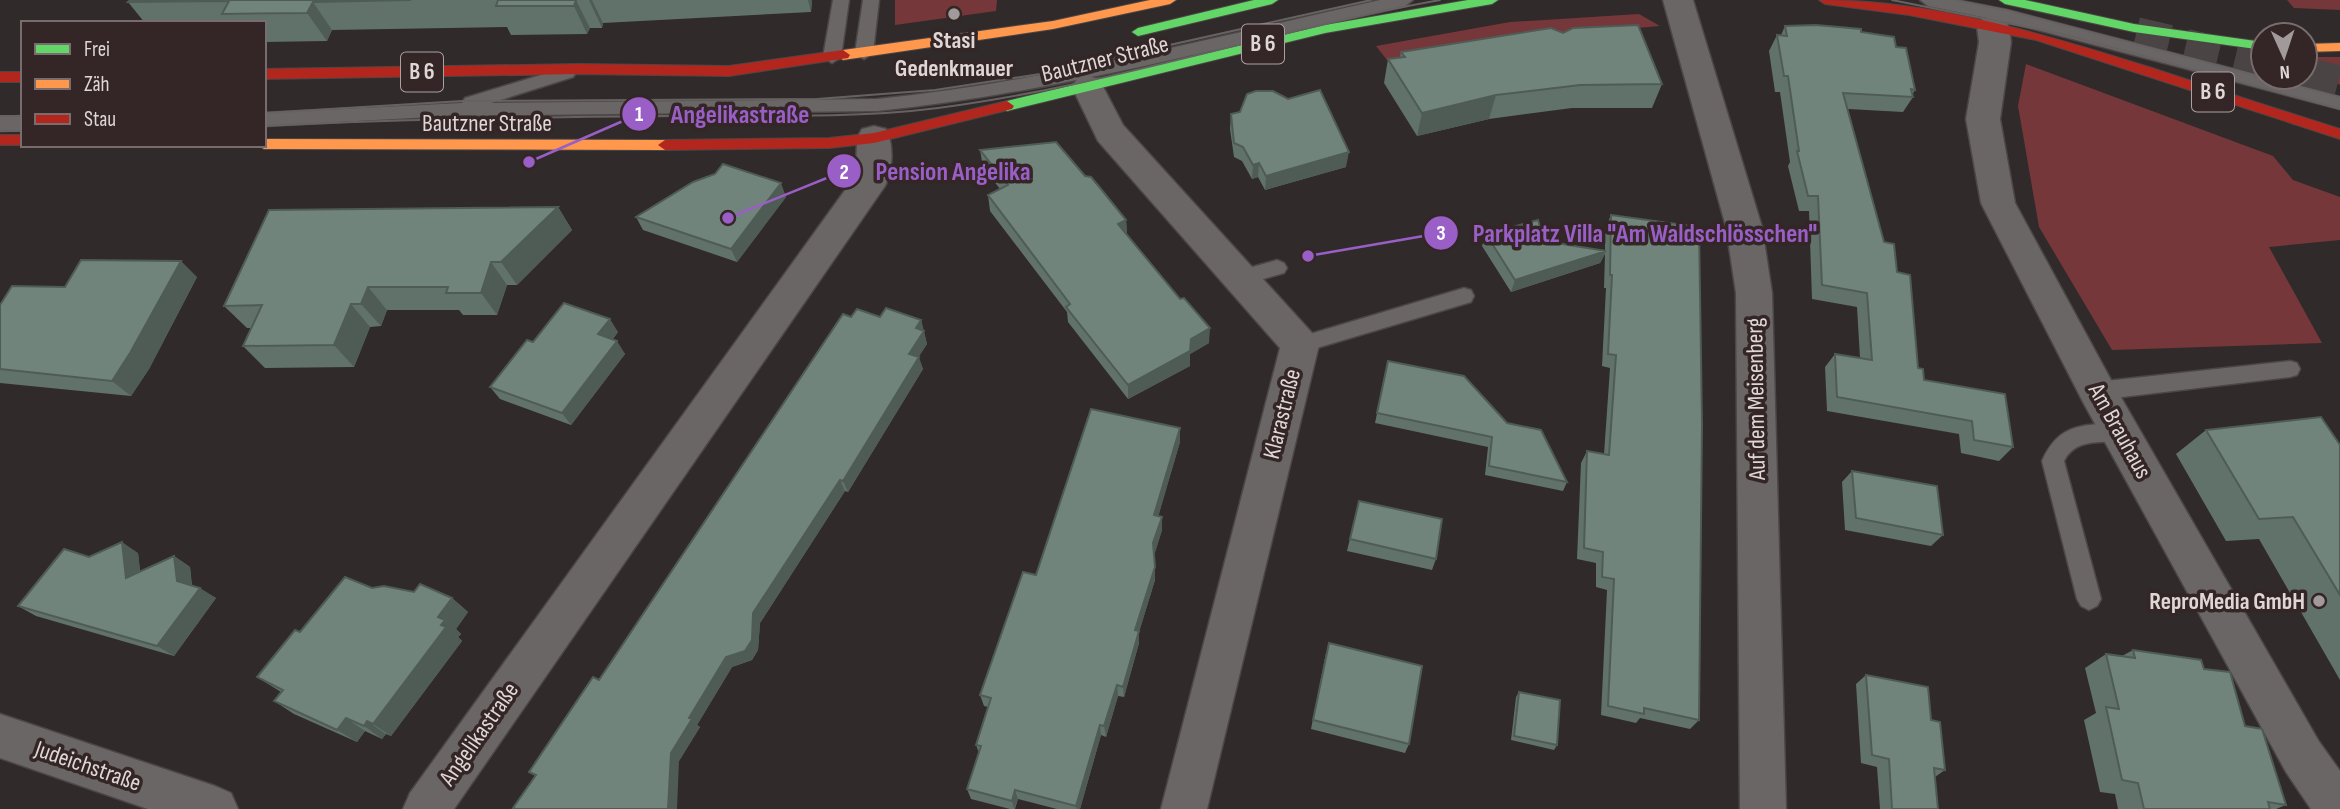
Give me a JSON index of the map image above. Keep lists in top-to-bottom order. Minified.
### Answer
{"streets":{"main road":["B 6","Bautzner Straße"],"street":["Auf dem Meisenberg","Klarastraße","Am Brauhaus","Angelikastraße","Judeichstraße"]},"crossings":[["B 6","Am Brauhaus"],["Bautzner Straße","Klarastraße"],["Bautzner Straße","Angelikastraße"]],"places":["Stasi Gedenkmauer","Angelikastraße","Pension Angelika","Parkplatz Villa \"Am Waldschlösschen\"","ReproMedia GmbH"],"legend":["Frei","Zäh","Stau"],"north":"bottom"}
